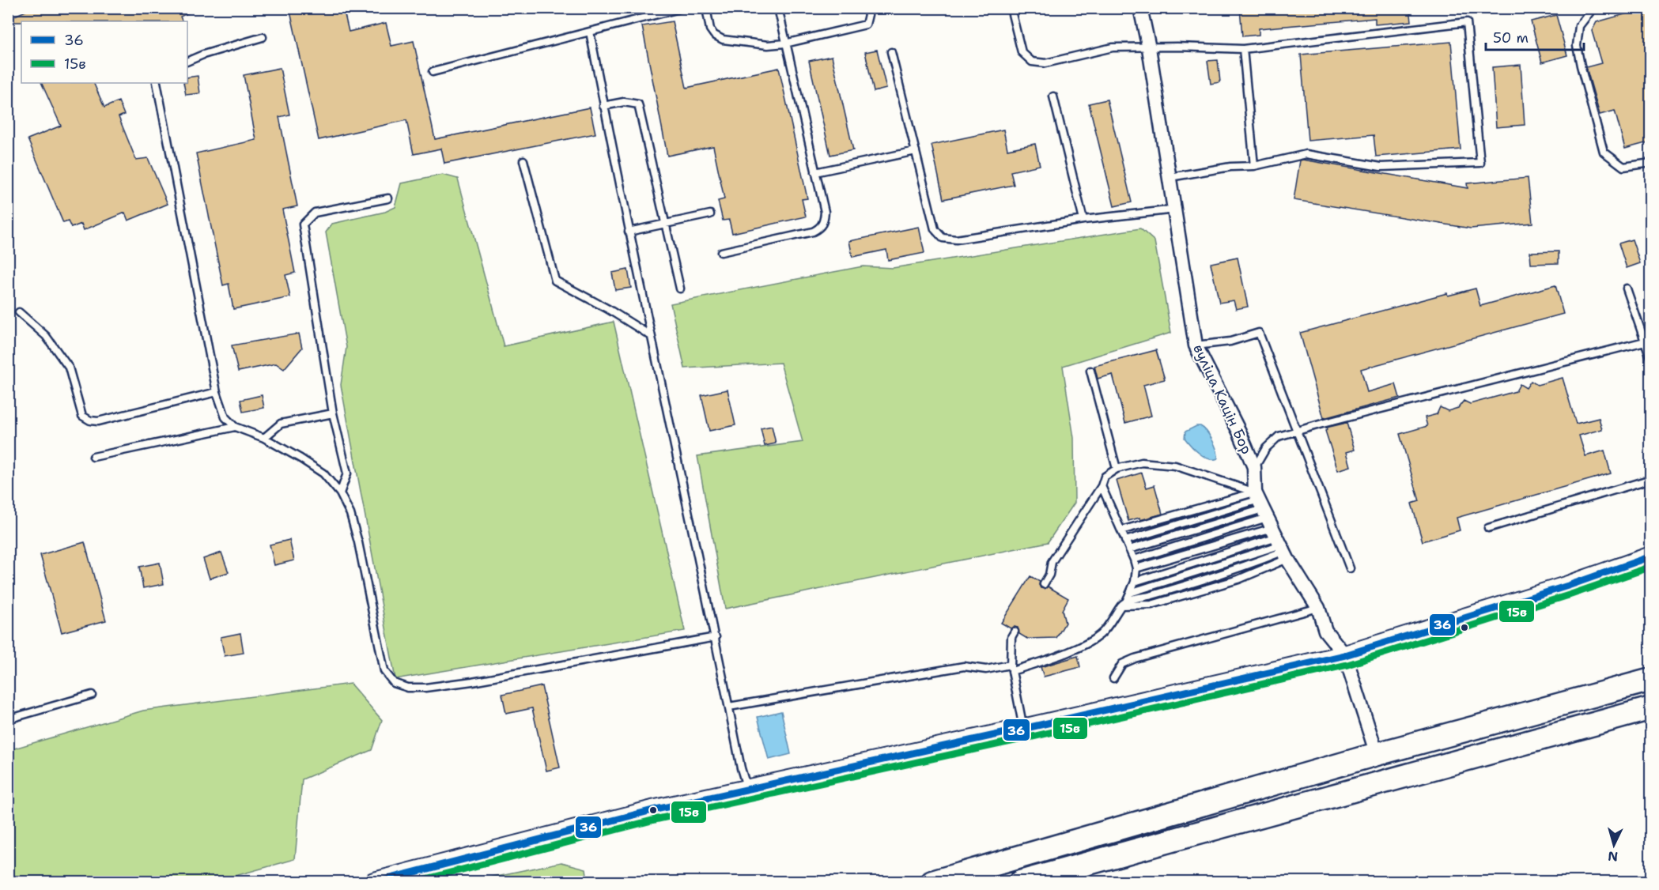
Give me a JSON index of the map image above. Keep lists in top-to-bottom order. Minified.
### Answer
{"streets":{"street":["вуліца Кацін Бор"]},"lines":["transit line 36","transit line 15в"],"legend":["36","15в"],"scale_bar":"50 m","north":"bottom"}
